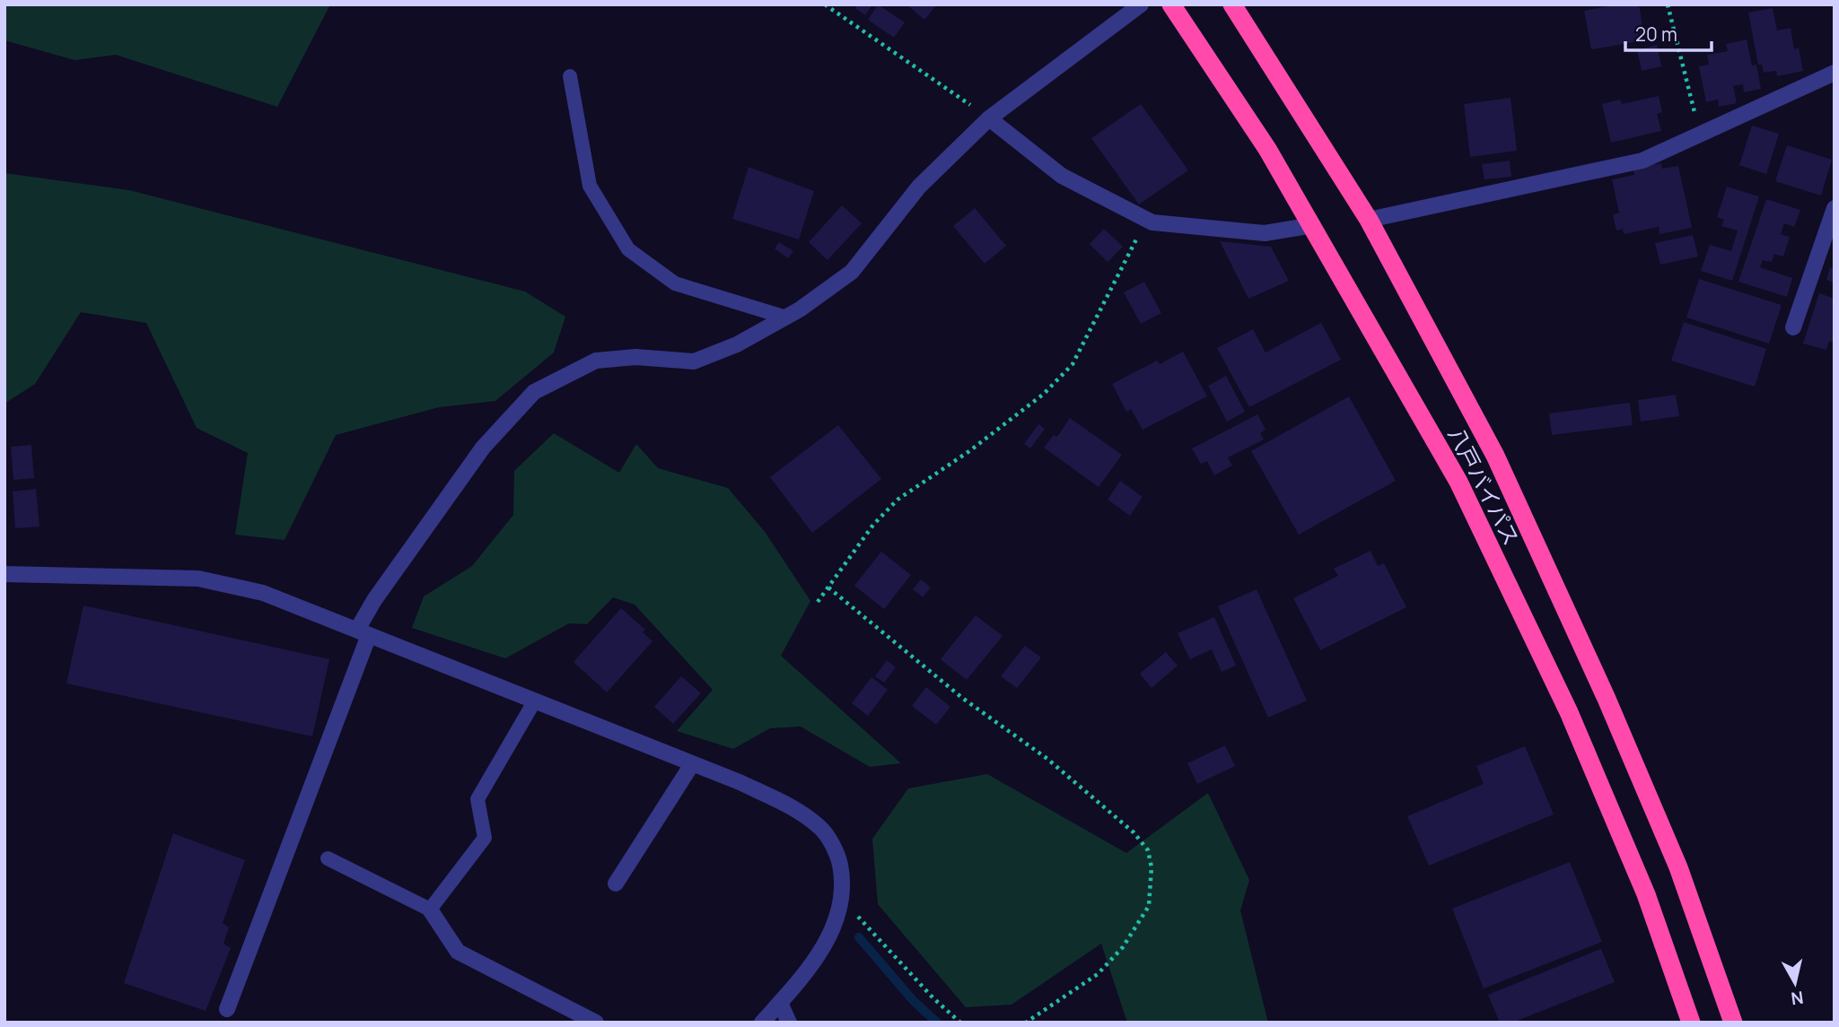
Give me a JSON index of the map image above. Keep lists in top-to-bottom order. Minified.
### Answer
{"streets":{"highway":["八戸バイパス"]},"scale_bar":"20 m","north":"bottom"}
